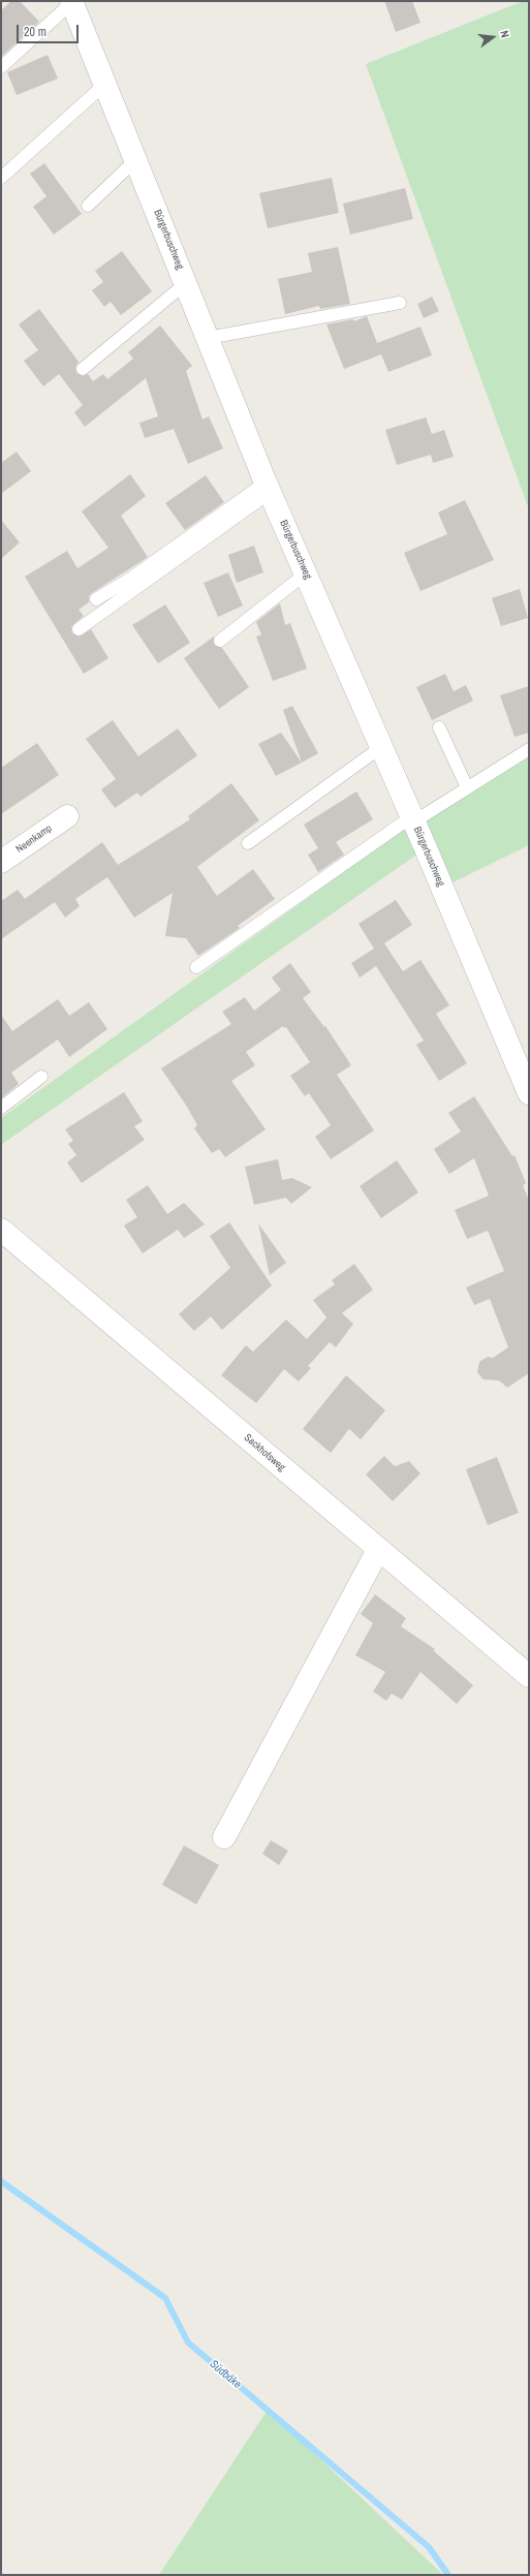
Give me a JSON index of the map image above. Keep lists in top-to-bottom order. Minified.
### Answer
{"streets":{"street":["Bürgerbuschweg","Neenkamp","Sackhofsweg"]},"water":["Südbäke"],"scale_bar":"20 m","north":"right"}
